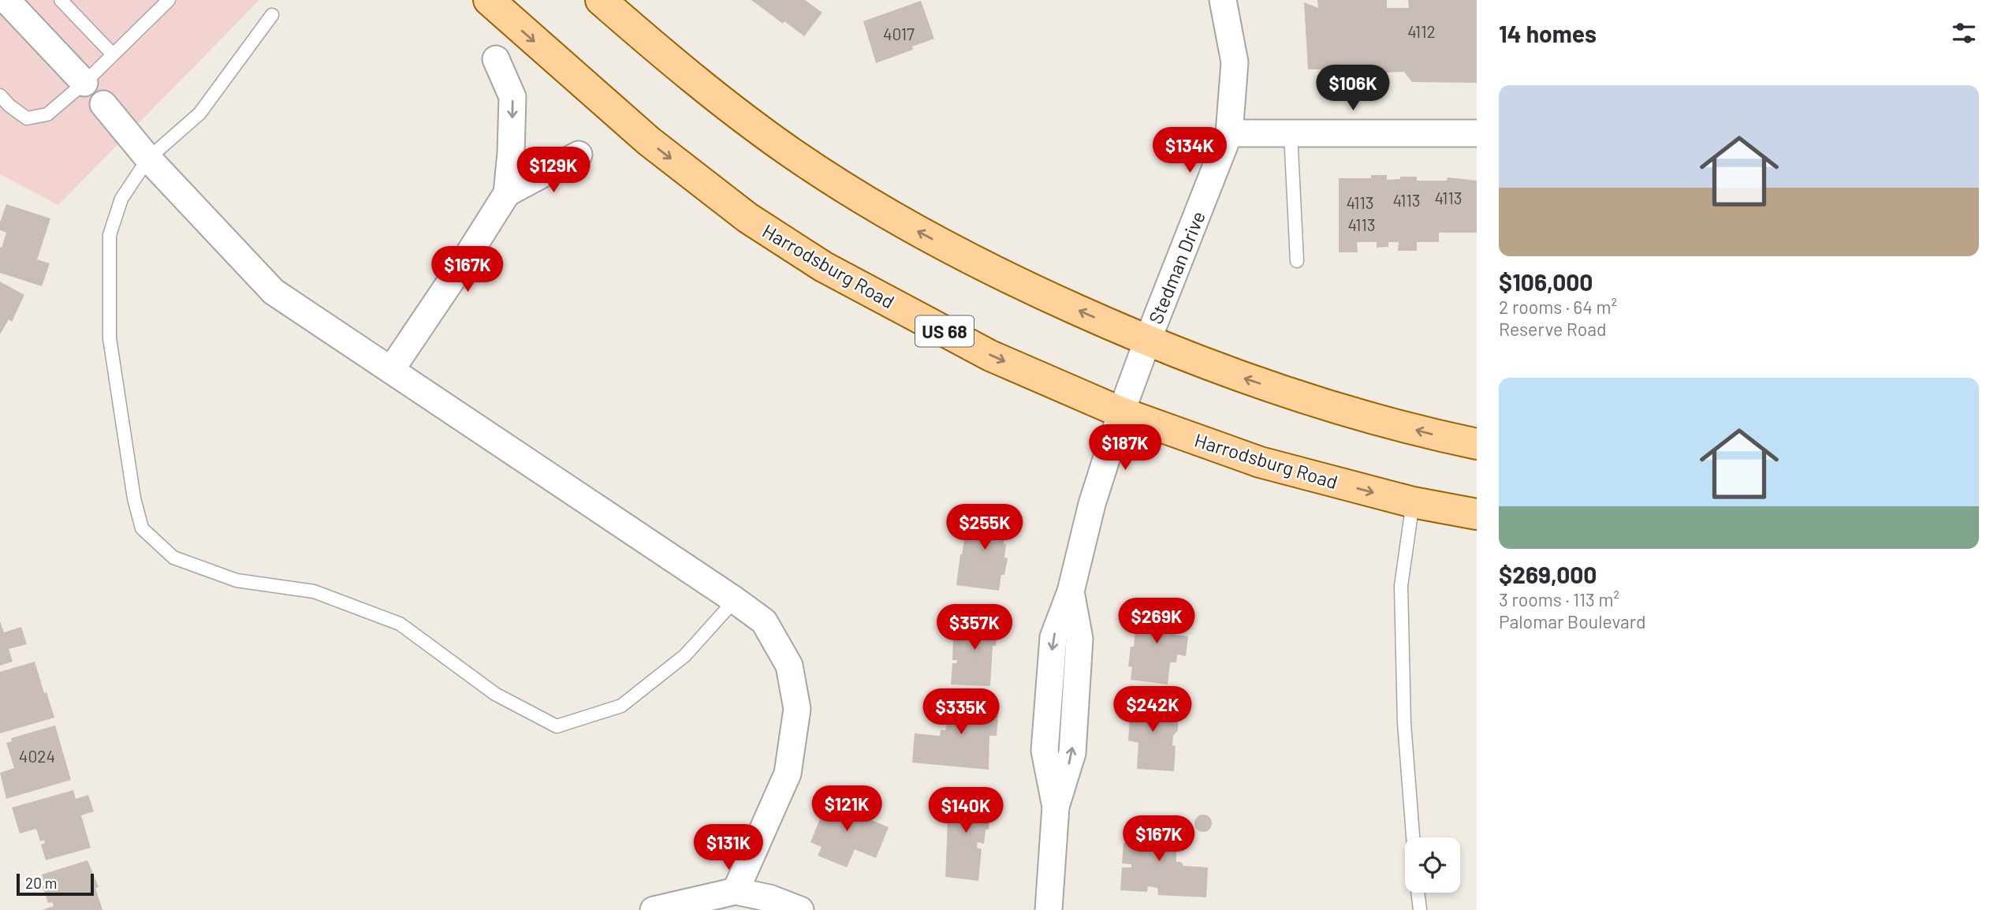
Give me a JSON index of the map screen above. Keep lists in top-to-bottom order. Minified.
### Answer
{"streets":{"main road":["Harrodsburg Road","US 68"],"street":["Stedman Drive"]},"crossings":[["Harrodsburg Road","Stedman Drive"]],"house_numbers":["4112","4017","4113","4113","4113","4113","4024"],"scale_bar":"20 m","page":{"heading":"14 homes","price":["$106K","$134K","$129K","$167K","$187K","$255K","$269K","$357K","$242K","$335K","$121K","$140K","$167K","$131K"],"list":[{"name":"$106,000","note":"2 rooms · 64 m² · Reserve Road"},{"name":"$269,000","note":"3 rooms · 113 m² · Palomar Boulevard"}],"scale":"20 m"}}
